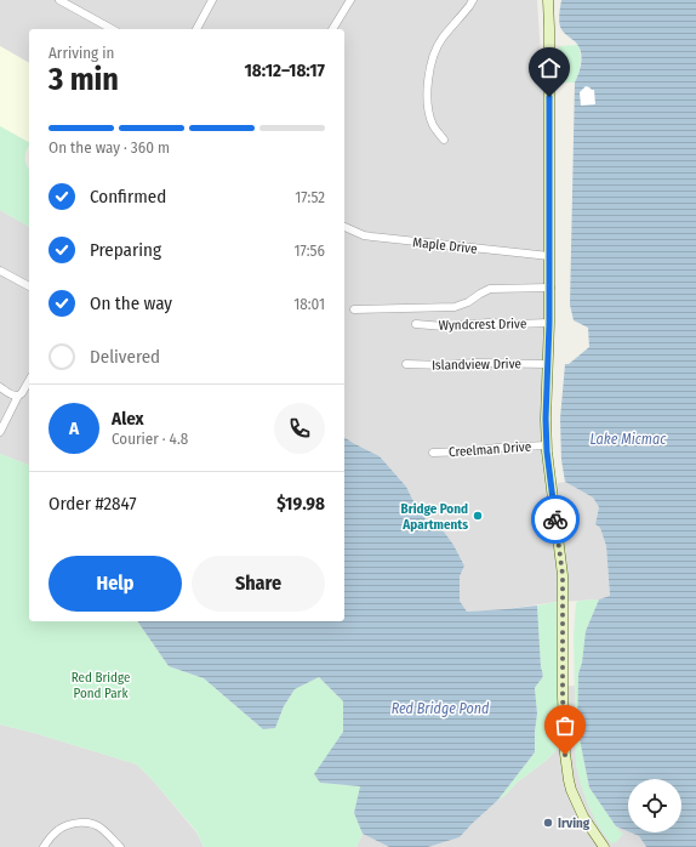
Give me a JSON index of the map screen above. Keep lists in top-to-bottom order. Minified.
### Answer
{"streets":{"street":["Maple Drive","Wyndcrest Drive","Islandview Drive","Creelman Drive"]},"water":["Lake Micmac","Red Bridge Pond"],"parks":["Red Bridge Pond Park"],"places":["Bridge Pond Apartments","Irving"],"page":{"heading":["3 min","Arriving in","18:12–18:17"],"panel":["Alex","Courier · 4.8","Order #2847","$19.98"],"bar":"On the way · 360 m","list":[["Confirmed","17:52"],["Preparing","17:56"],["On the way","18:01"],"Delivered"],"round":"A","buttons":["Help","Share"]}}
